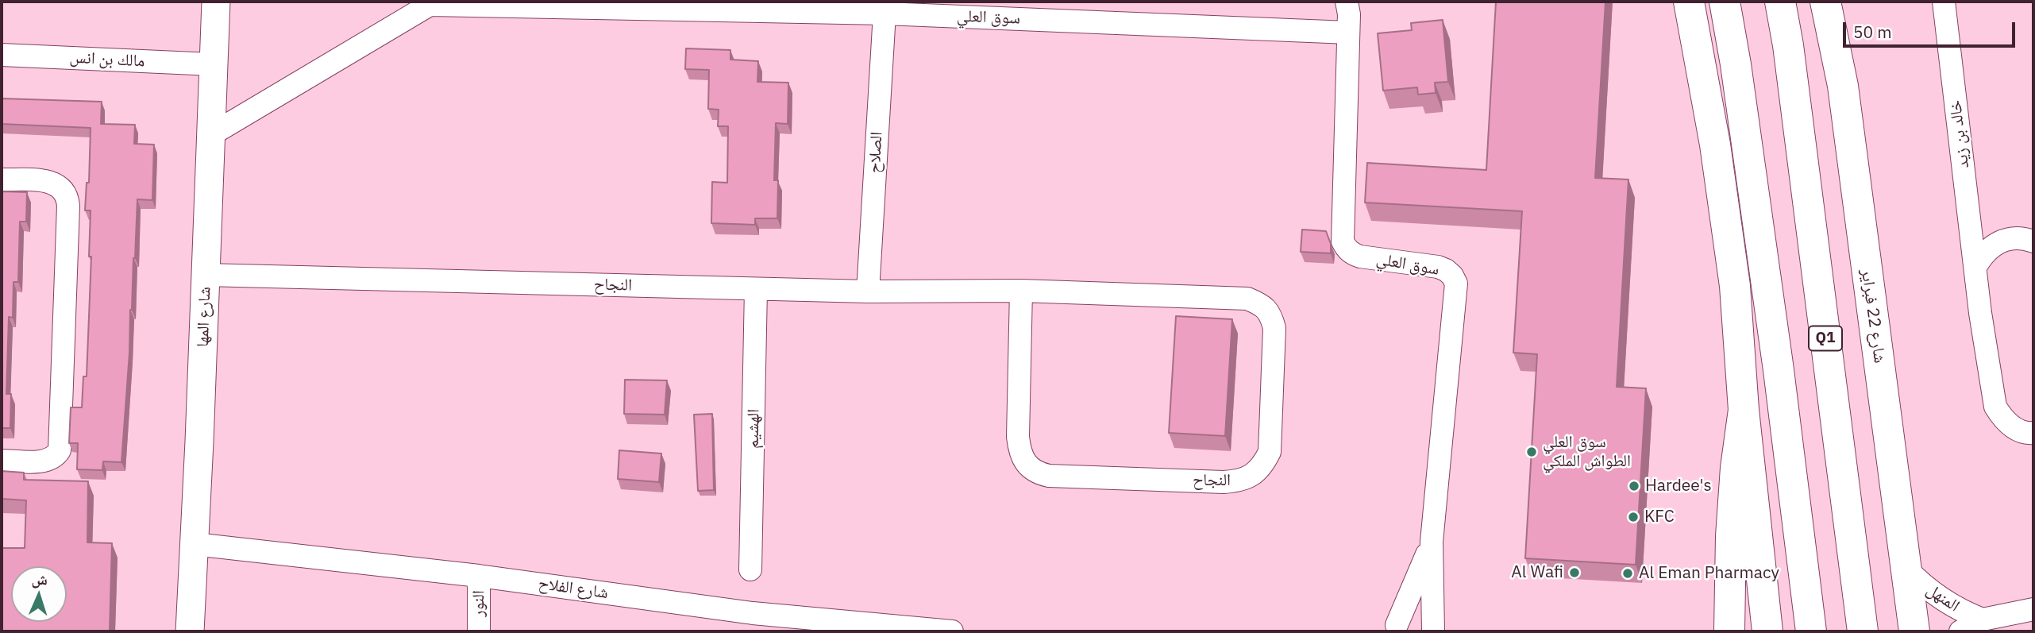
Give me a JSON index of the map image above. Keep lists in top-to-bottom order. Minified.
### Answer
{"streets":{"main road":["شارع 22 فبراير","Q1"],"street":["سوق العلي","مالك بن انس","خالد بن زيد","الصلاح","النجاح","شارع المها","الهشيم","شارع الفلاح","المنهل","النور"]},"crossings":[["سوق العلي","الصلاح"],["سوق العلي","شارع المها"],["مالك بن انس","شارع المها"],["الصلاح","النجاح"],["النجاح","شارع المها"],["النجاح","الهشيم"],["شارع 22 فبراير","المنهل"],["شارع المها","شارع الفلاح"],["شارع الفلاح","النور"]],"places":["سوق العلي الطواش الملكي","Hardee's","KFC","Al Wafi","Al Eman Pharmacy"],"scale_bar":"50 m","north":"top"}
